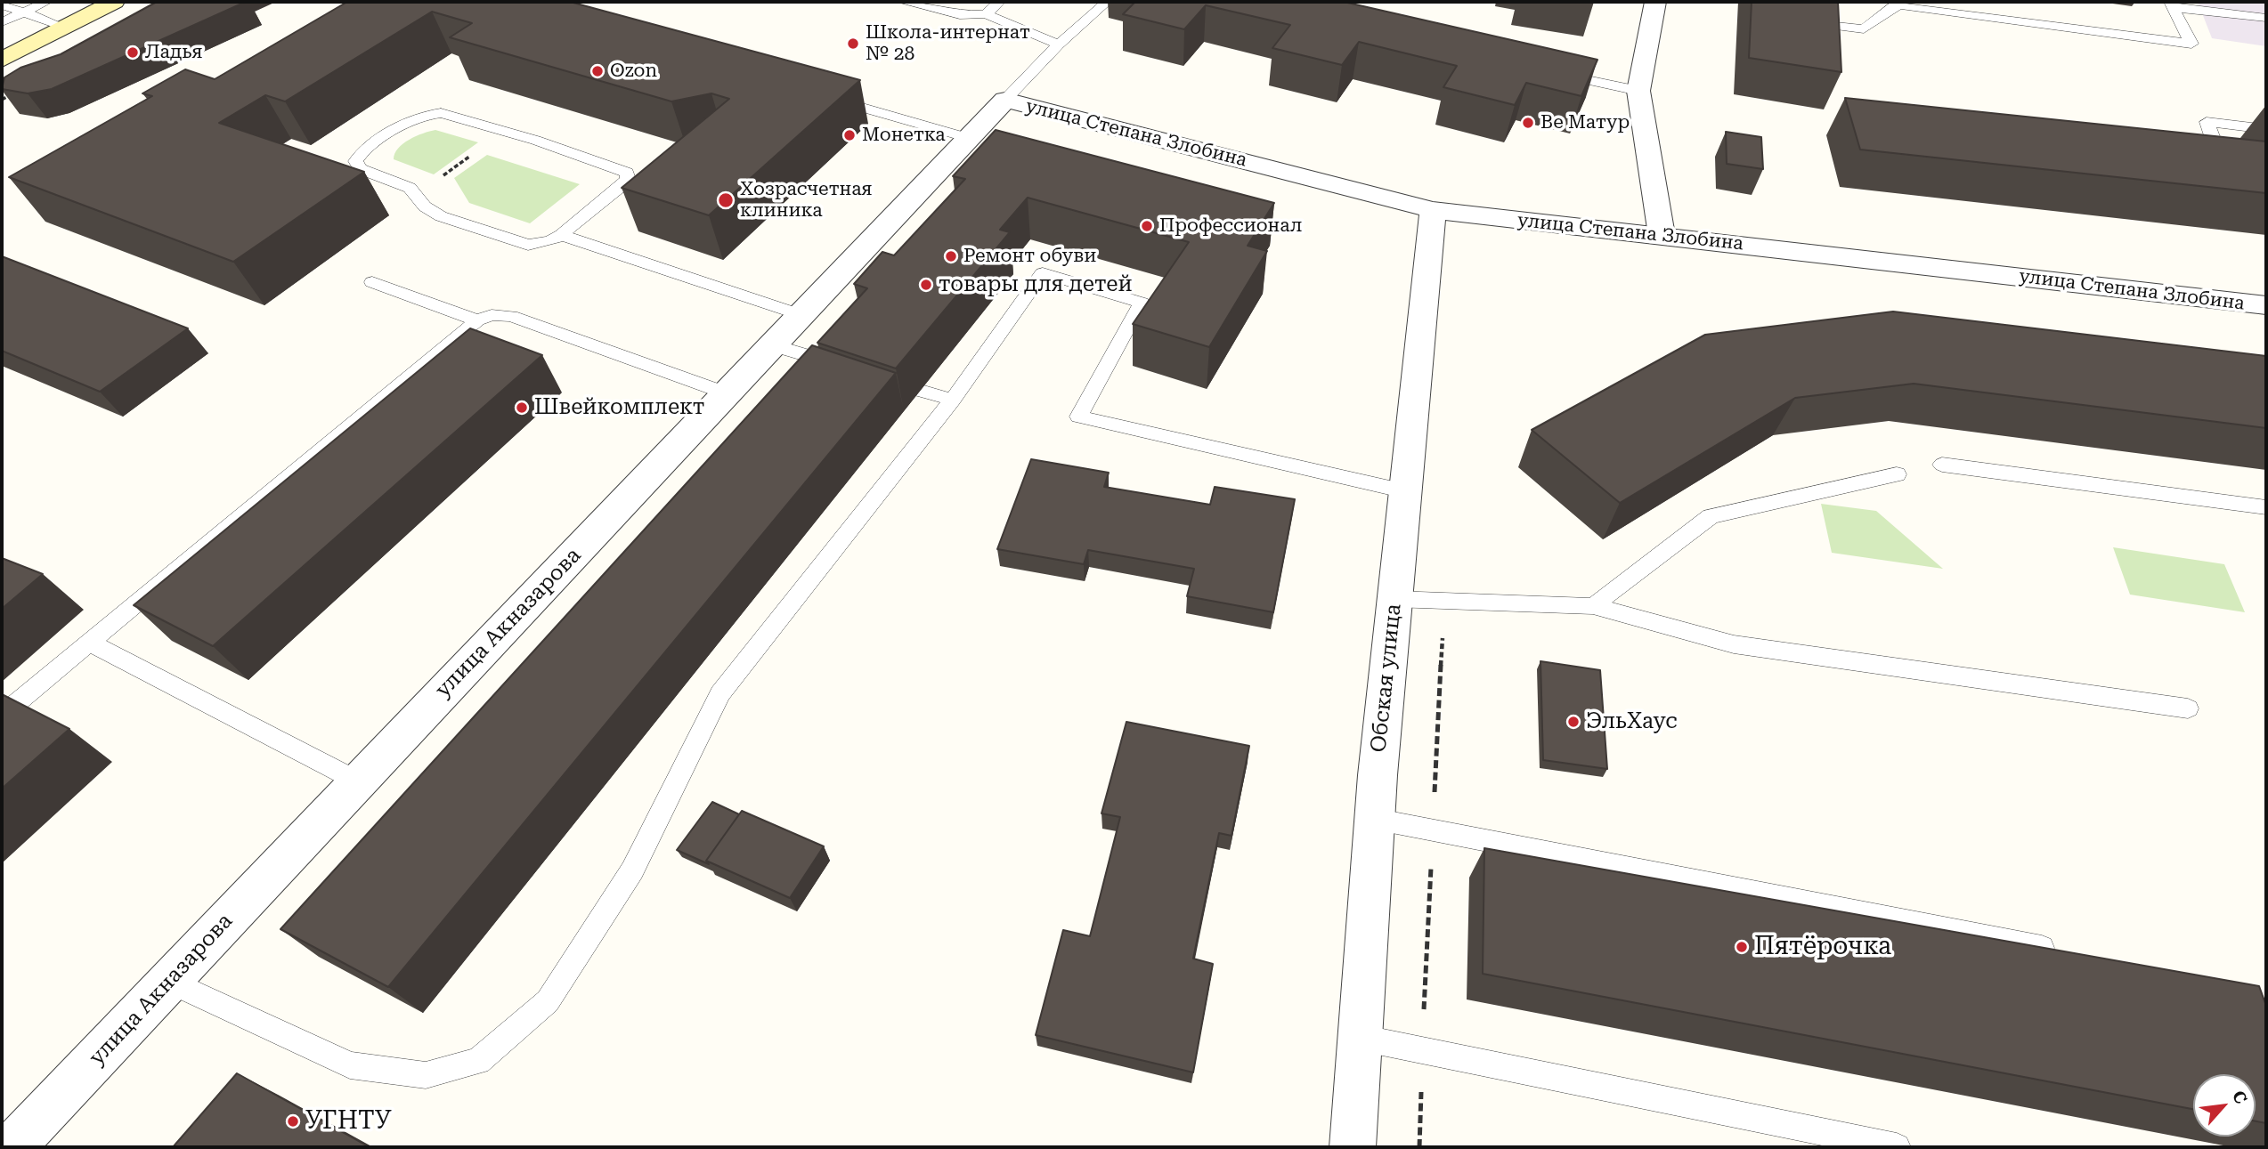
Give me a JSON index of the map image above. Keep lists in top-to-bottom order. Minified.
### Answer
{"streets":{"street":["улица Степана Злобина","улица Акназарова","Обская улица"]},"crossings":[["улица Степана Злобина","улица Акназарова"],["улица Степана Злобина","Обская улица"]],"places":["Школа-интернат № 28","Ладья","Ozon","Be Матур","Монетка","Хозрасчетная клиника","Профессионал","Ремонт обуви","товары для детей","Швейкомплект","ЭльХаус","Пятёрочка","УГНТУ"],"north":"top right"}
